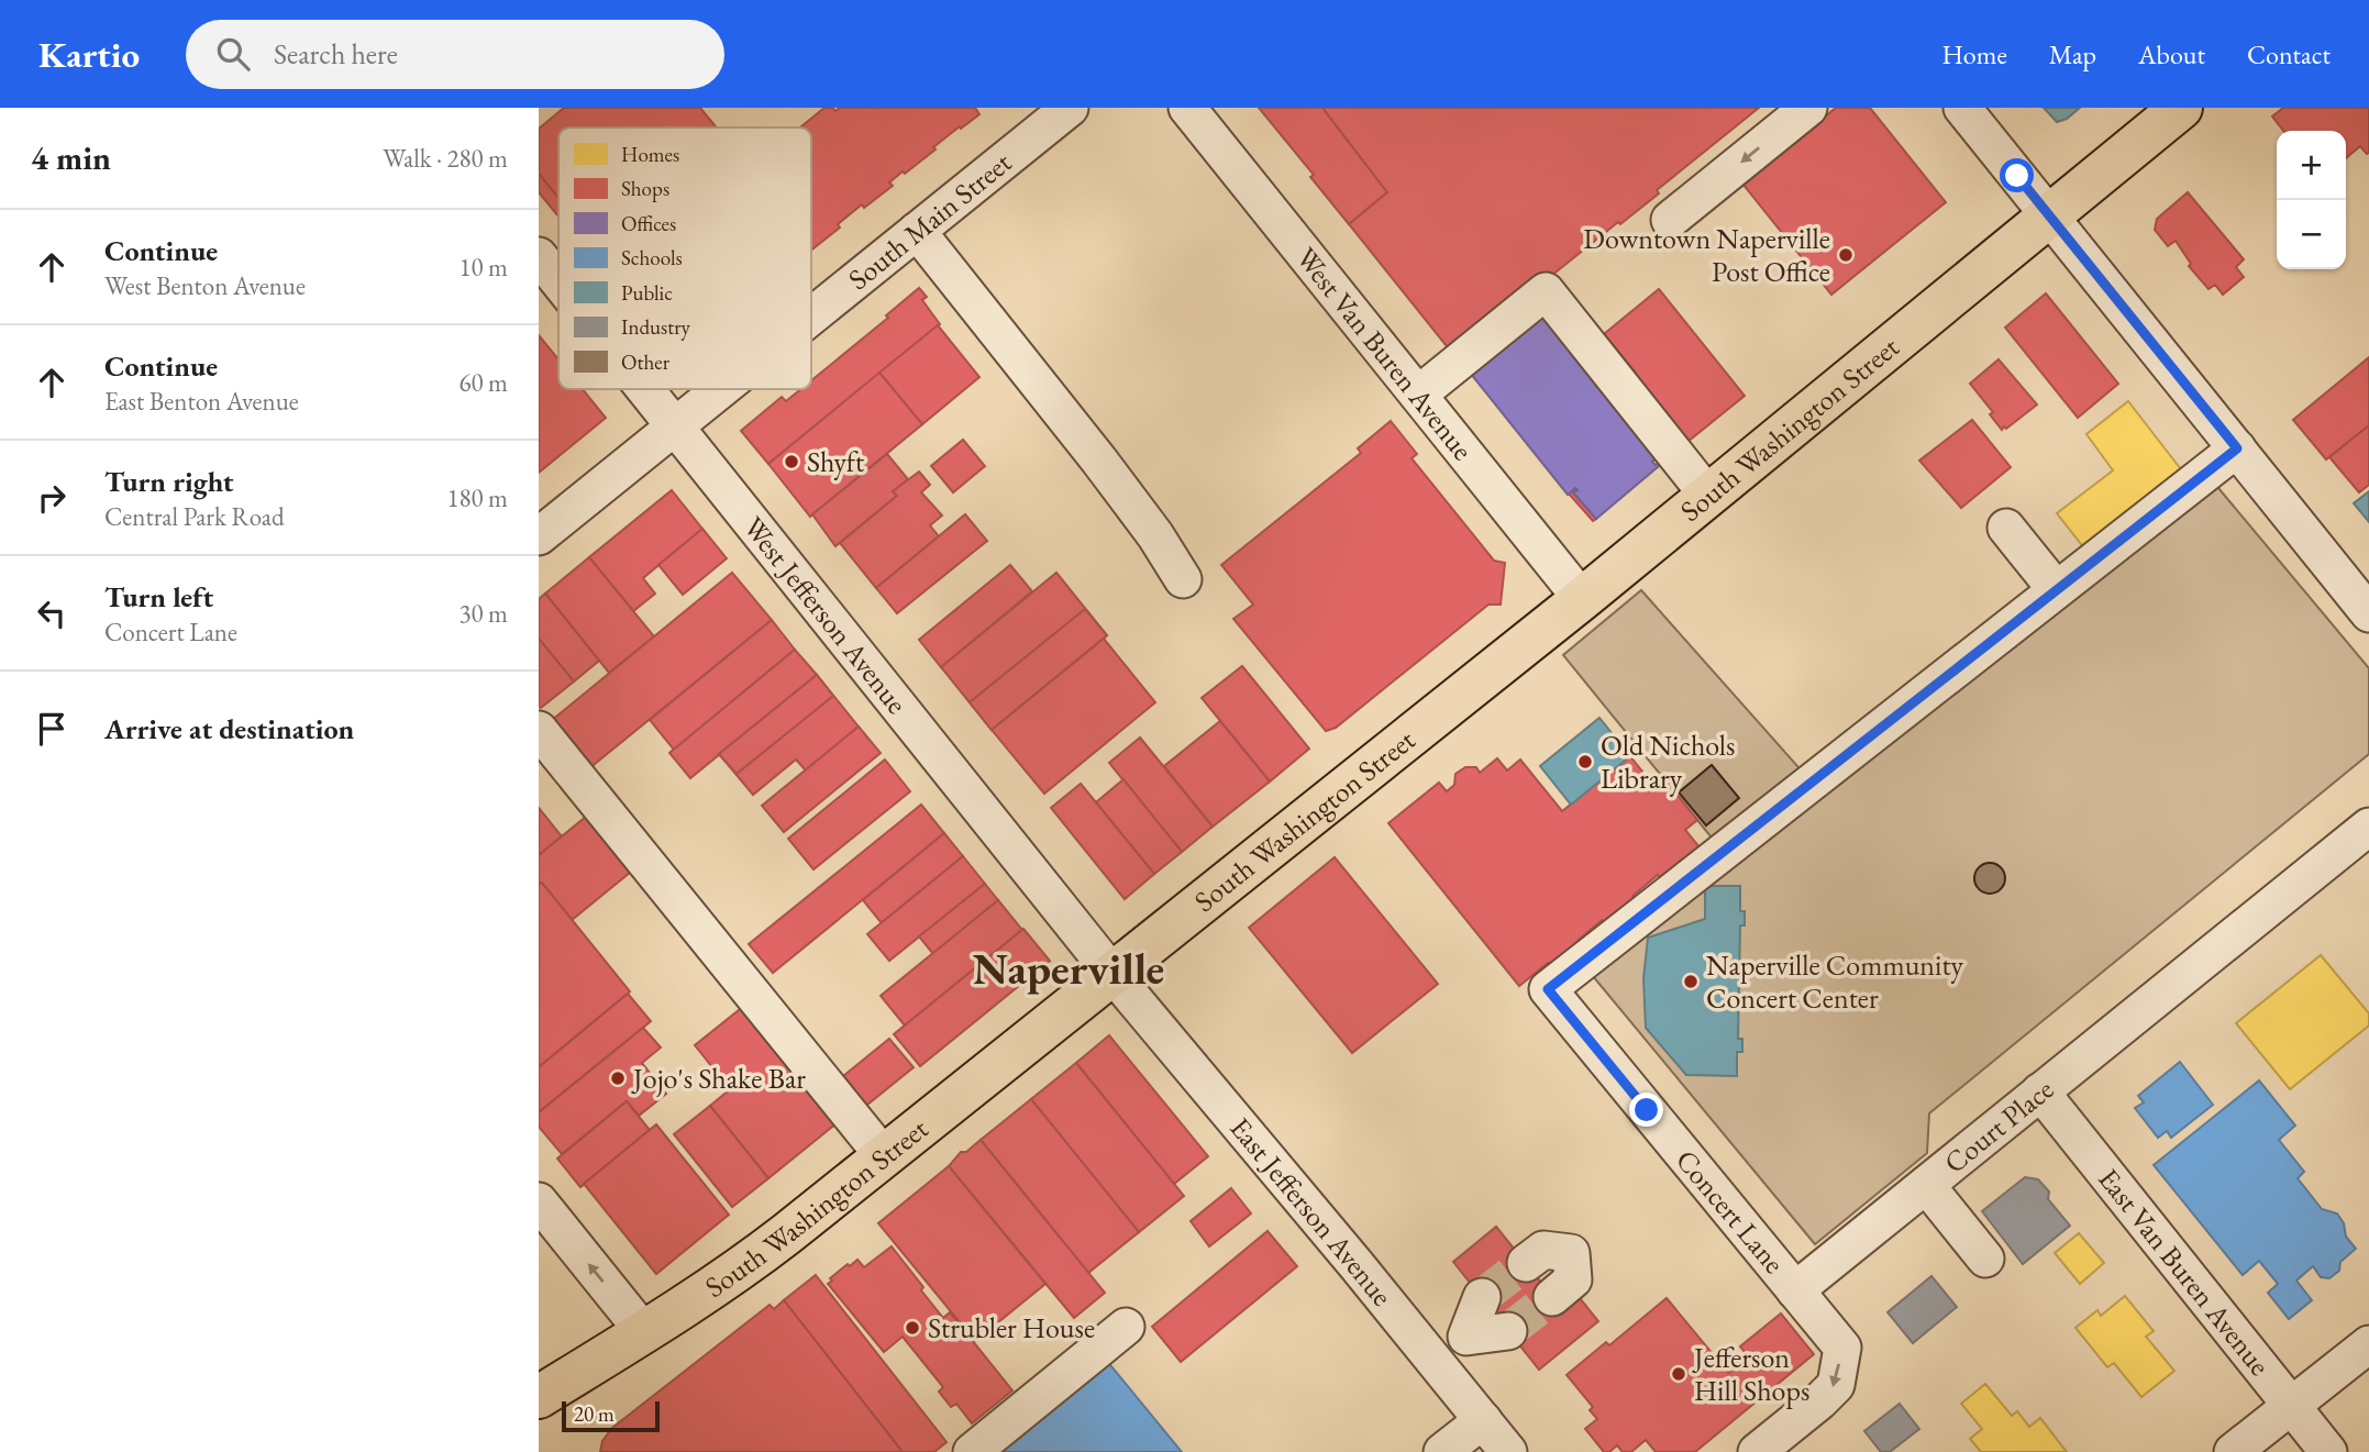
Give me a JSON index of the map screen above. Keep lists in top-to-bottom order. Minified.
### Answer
{"streets":{"main road":["South Washington Street"],"street":["South Main Street","West Van Buren Avenue","West Jefferson Avenue","Court Place","Concert Lane","East Jefferson Avenue","East Van Buren Avenue"]},"crossings":[["South Main Street","West Jefferson Avenue"],["West Van Buren Avenue","South Washington Street"],["South Washington Street","West Jefferson Avenue"],["South Washington Street","East Jefferson Avenue"],["West Jefferson Avenue","East Jefferson Avenue"],["Court Place","Concert Lane"],["Court Place","East Van Buren Avenue"]],"districts":["Naperville"],"places":["Downtown Naperville Post Office","Shyft","Old Nichols Library","Naperville Community Concert Center","Jojo's Shake Bar","Strubler House","Jefferson Hill Shops"],"legend":["Homes","Shops","Offices","Schools","Public","Industry","Other"],"scale_bar":"20 m","page":{"header":"Kartio","search":"Search here","nav":["Home","Map","About","Contact"],"heading":["4 min","Walk · 280 m"],"map_buttons":["+","−"],"list":[["Continue","West Benton Avenue","10 m"],["Continue","East Benton Avenue","60 m"],["Turn right","Central Park Road","180 m"],["Turn left","Concert Lane","30 m"],"Arrive at destination"],"scale":"20 m"}}
